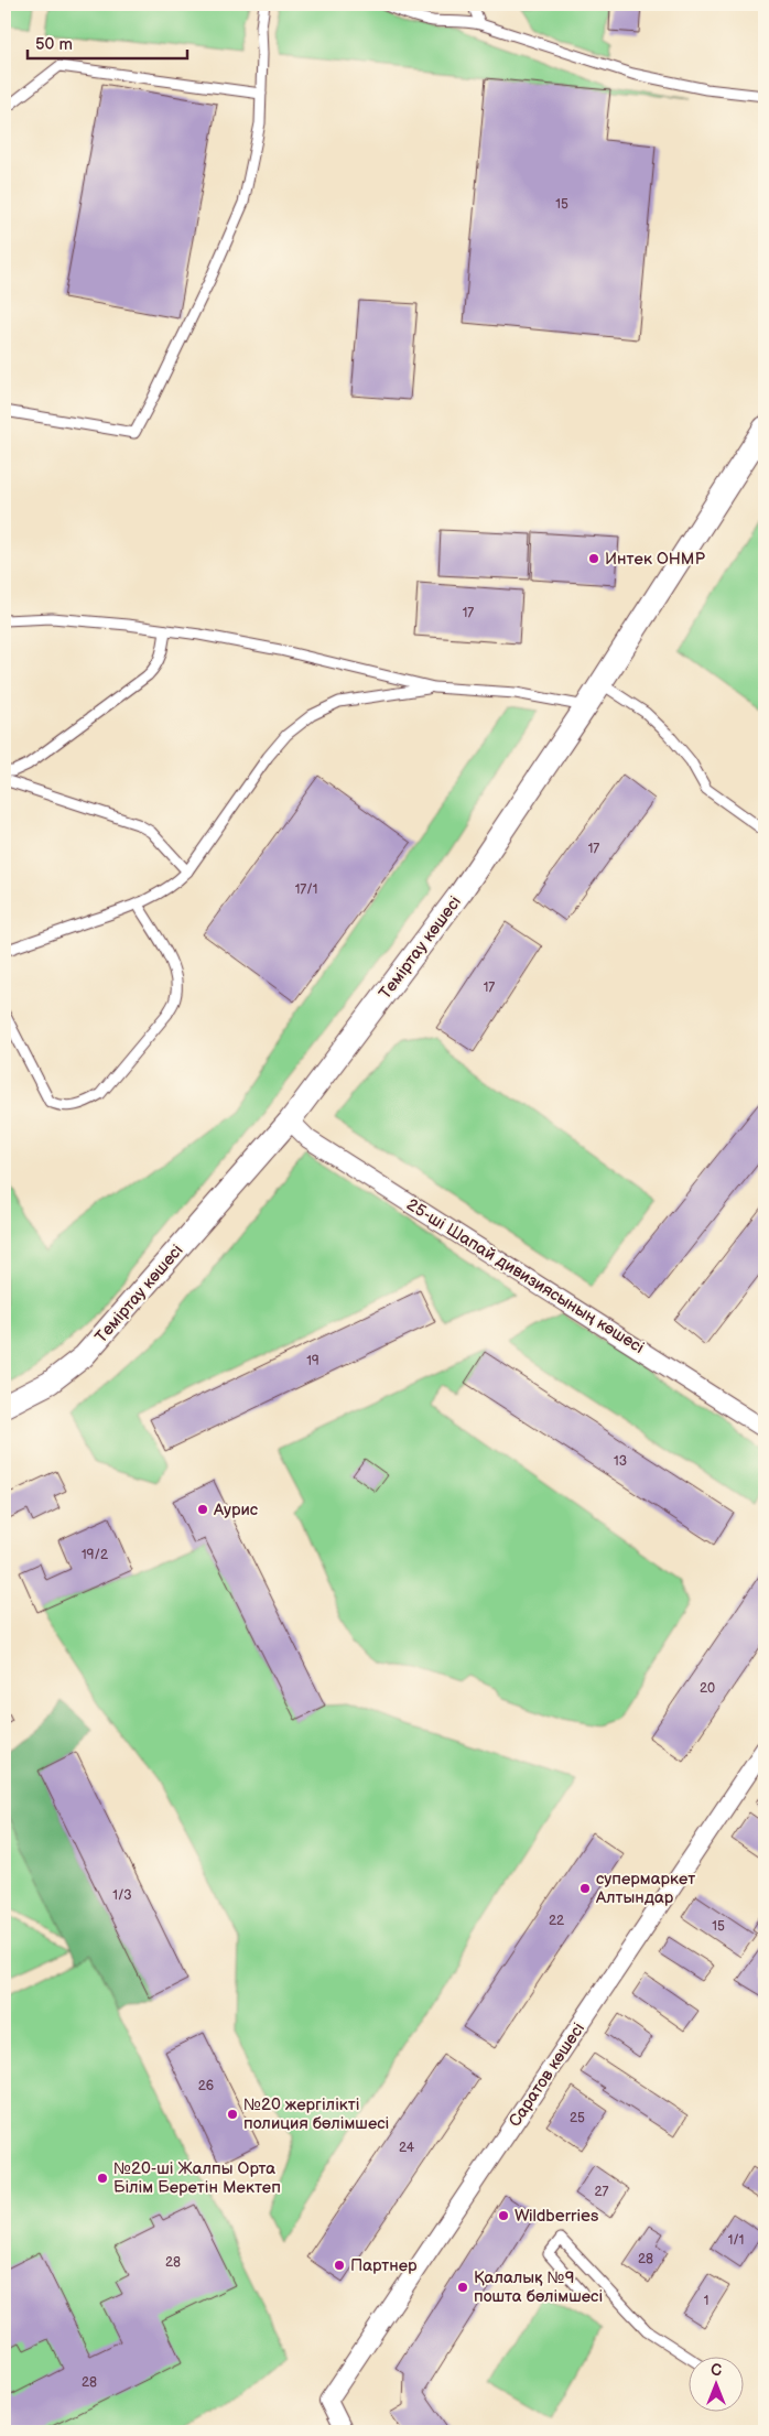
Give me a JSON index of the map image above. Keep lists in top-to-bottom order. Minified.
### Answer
{"streets":{"street":["Теміртау көшесі","25-ші Шапай дивизиясының көшесі","Саратов көшесі"]},"crossings":[["Теміртау көшесі","25-ші Шапай дивизиясының көшесі"]],"places":["Интек ОНМР","Аурис","супермаркет Алтындар","№20 жергілікті полиция бөлімшесі","№20-ші Жалпы Орта Білім Беретін Мектеп","Wildberries","Партнер","Қалалық №9 пошта бөлімшесі"],"house_numbers":["15","17","17","17/1","17","19","13","19/2","20","1/3","22","15","26","25","24","27","1/1","28","28","1","28"],"scale_bar":"50 m","north":"top"}
